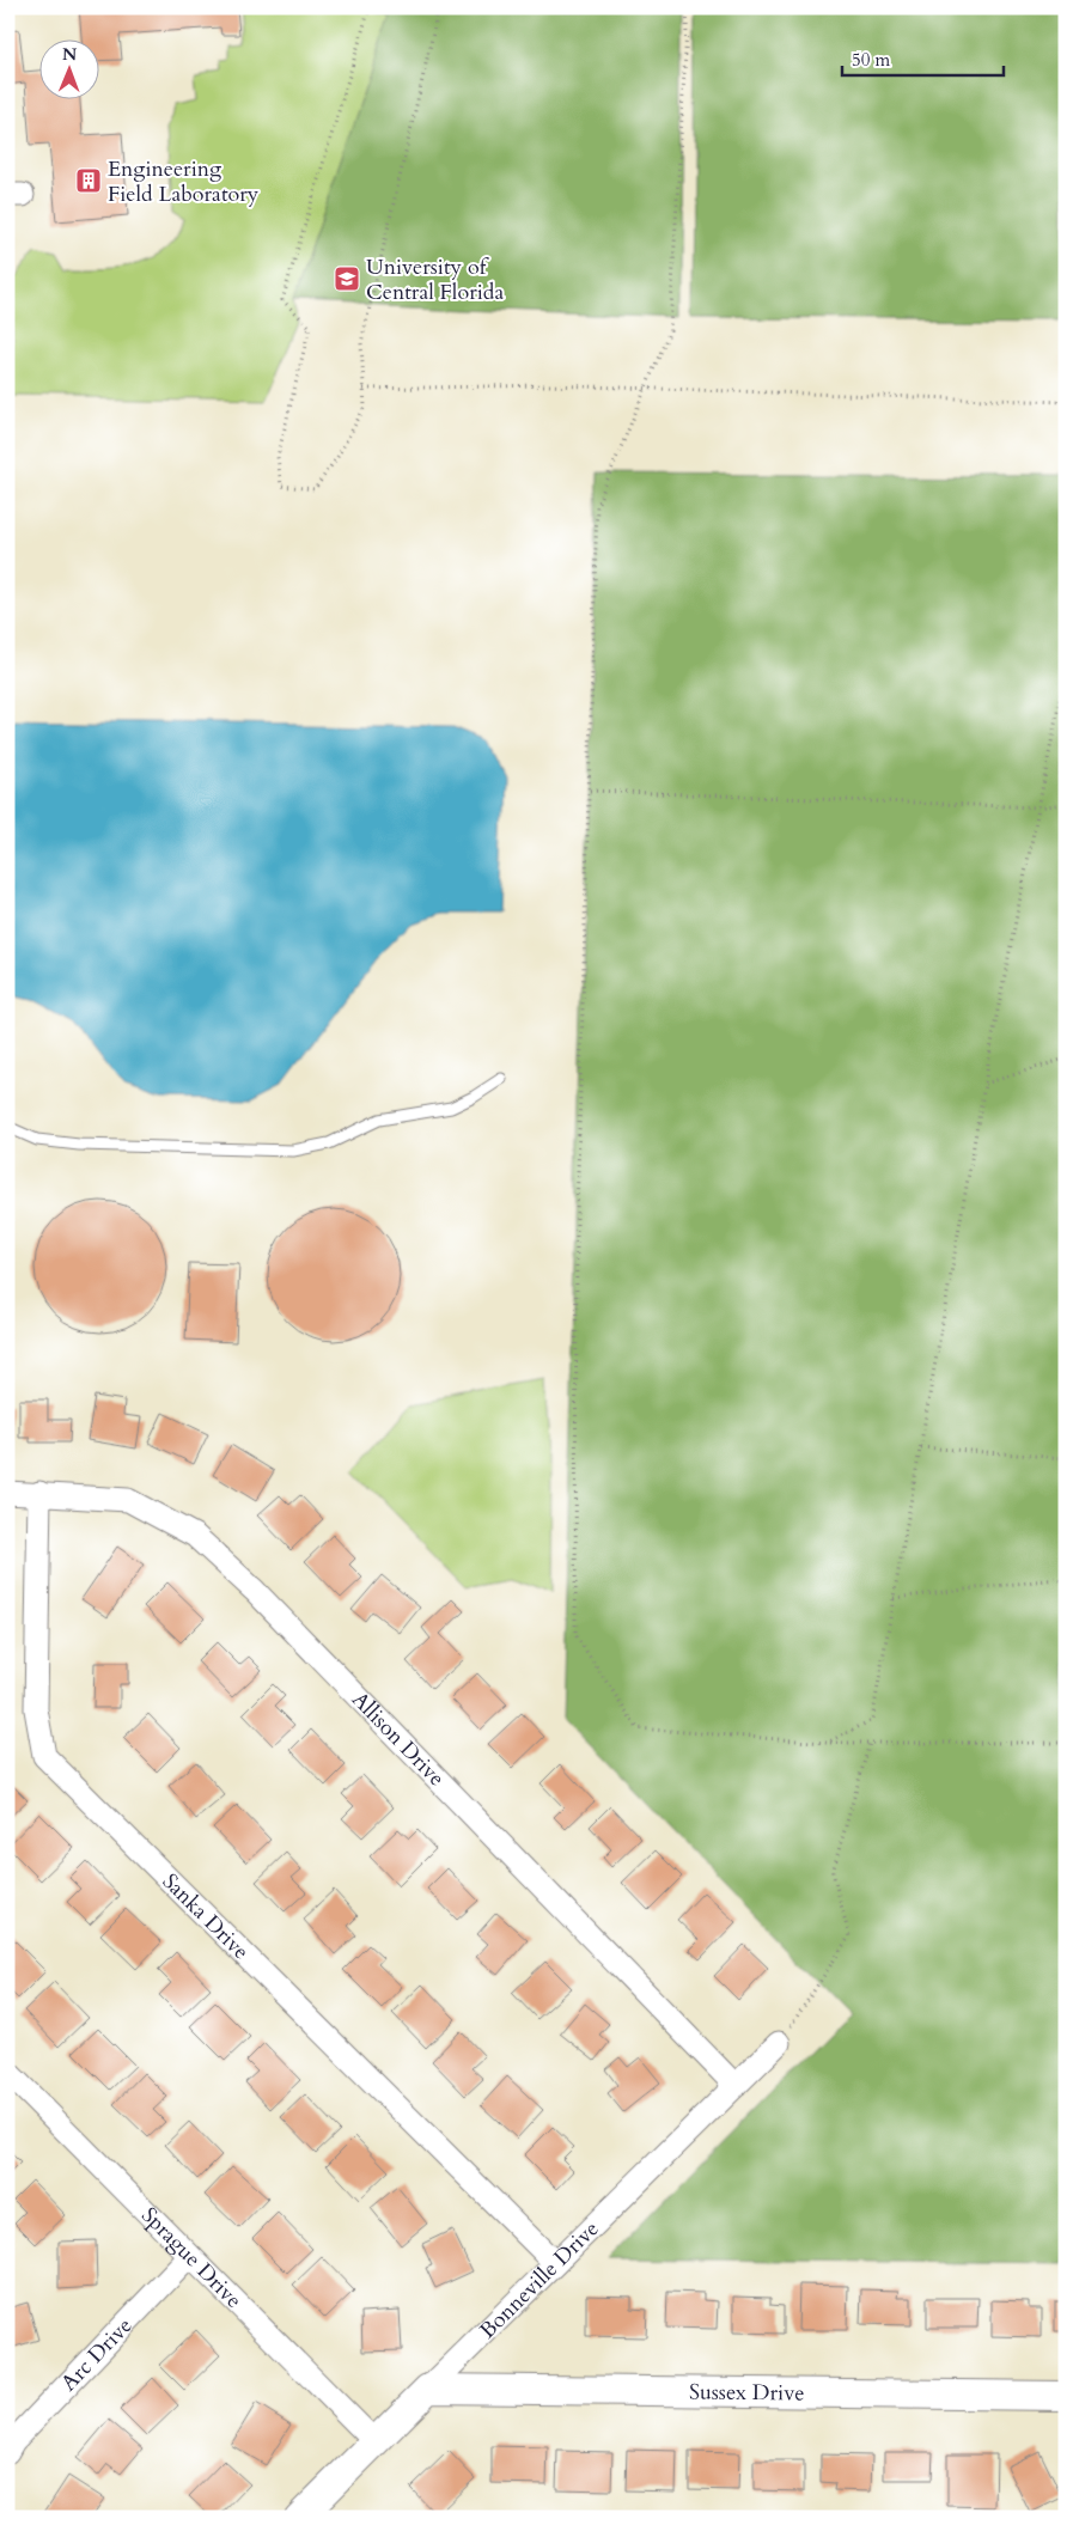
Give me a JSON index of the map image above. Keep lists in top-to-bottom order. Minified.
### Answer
{"streets":{"street":["Allison Drive","Sanka Drive","Sprague Drive","Bonneville Drive","Arc Drive","Sussex Drive"]},"crossings":[["Allison Drive","Sanka Drive"],["Allison Drive","Bonneville Drive"],["Sanka Drive","Bonneville Drive"],["Sprague Drive","Bonneville Drive"],["Sprague Drive","Arc Drive"],["Bonneville Drive","Sussex Drive"]],"places":{"building":["Engineering Field Laboratory"],"school or university":["University of Central Florida"]},"scale_bar":"50 m","north":"top"}
